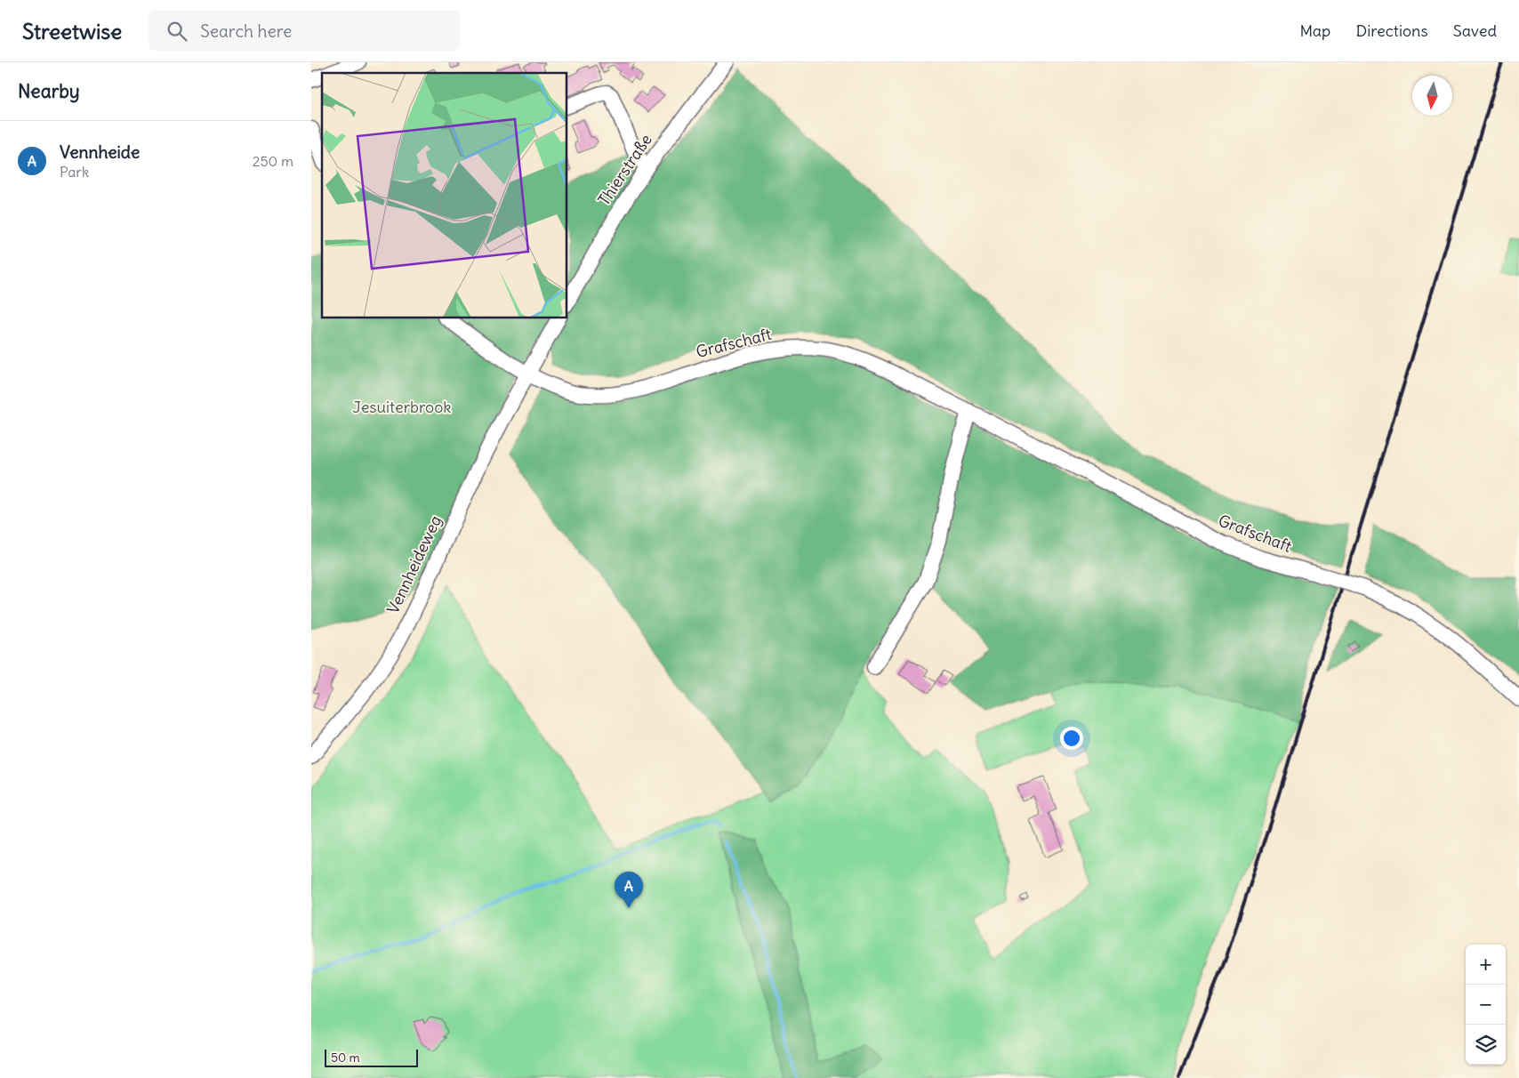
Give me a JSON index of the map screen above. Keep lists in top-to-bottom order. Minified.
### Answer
{"streets":{"street":["Thierstraße","Grafschaft","Vennheideweg"]},"crossings":[["Grafschaft","Vennheideweg"]],"parks":["Jesuiterbrook"],"scale_bar":"50 m","north":"bottom","page":{"header":"Streetwise","search":"Search here","nav":["Map","Directions","Saved"],"heading":"Nearby","list":[{"mark":"A","name":"Vennheide","note":"Park","value":"250 m"}],"pins":"A","map_buttons":["+","−"],"scale":"50 m"}}
